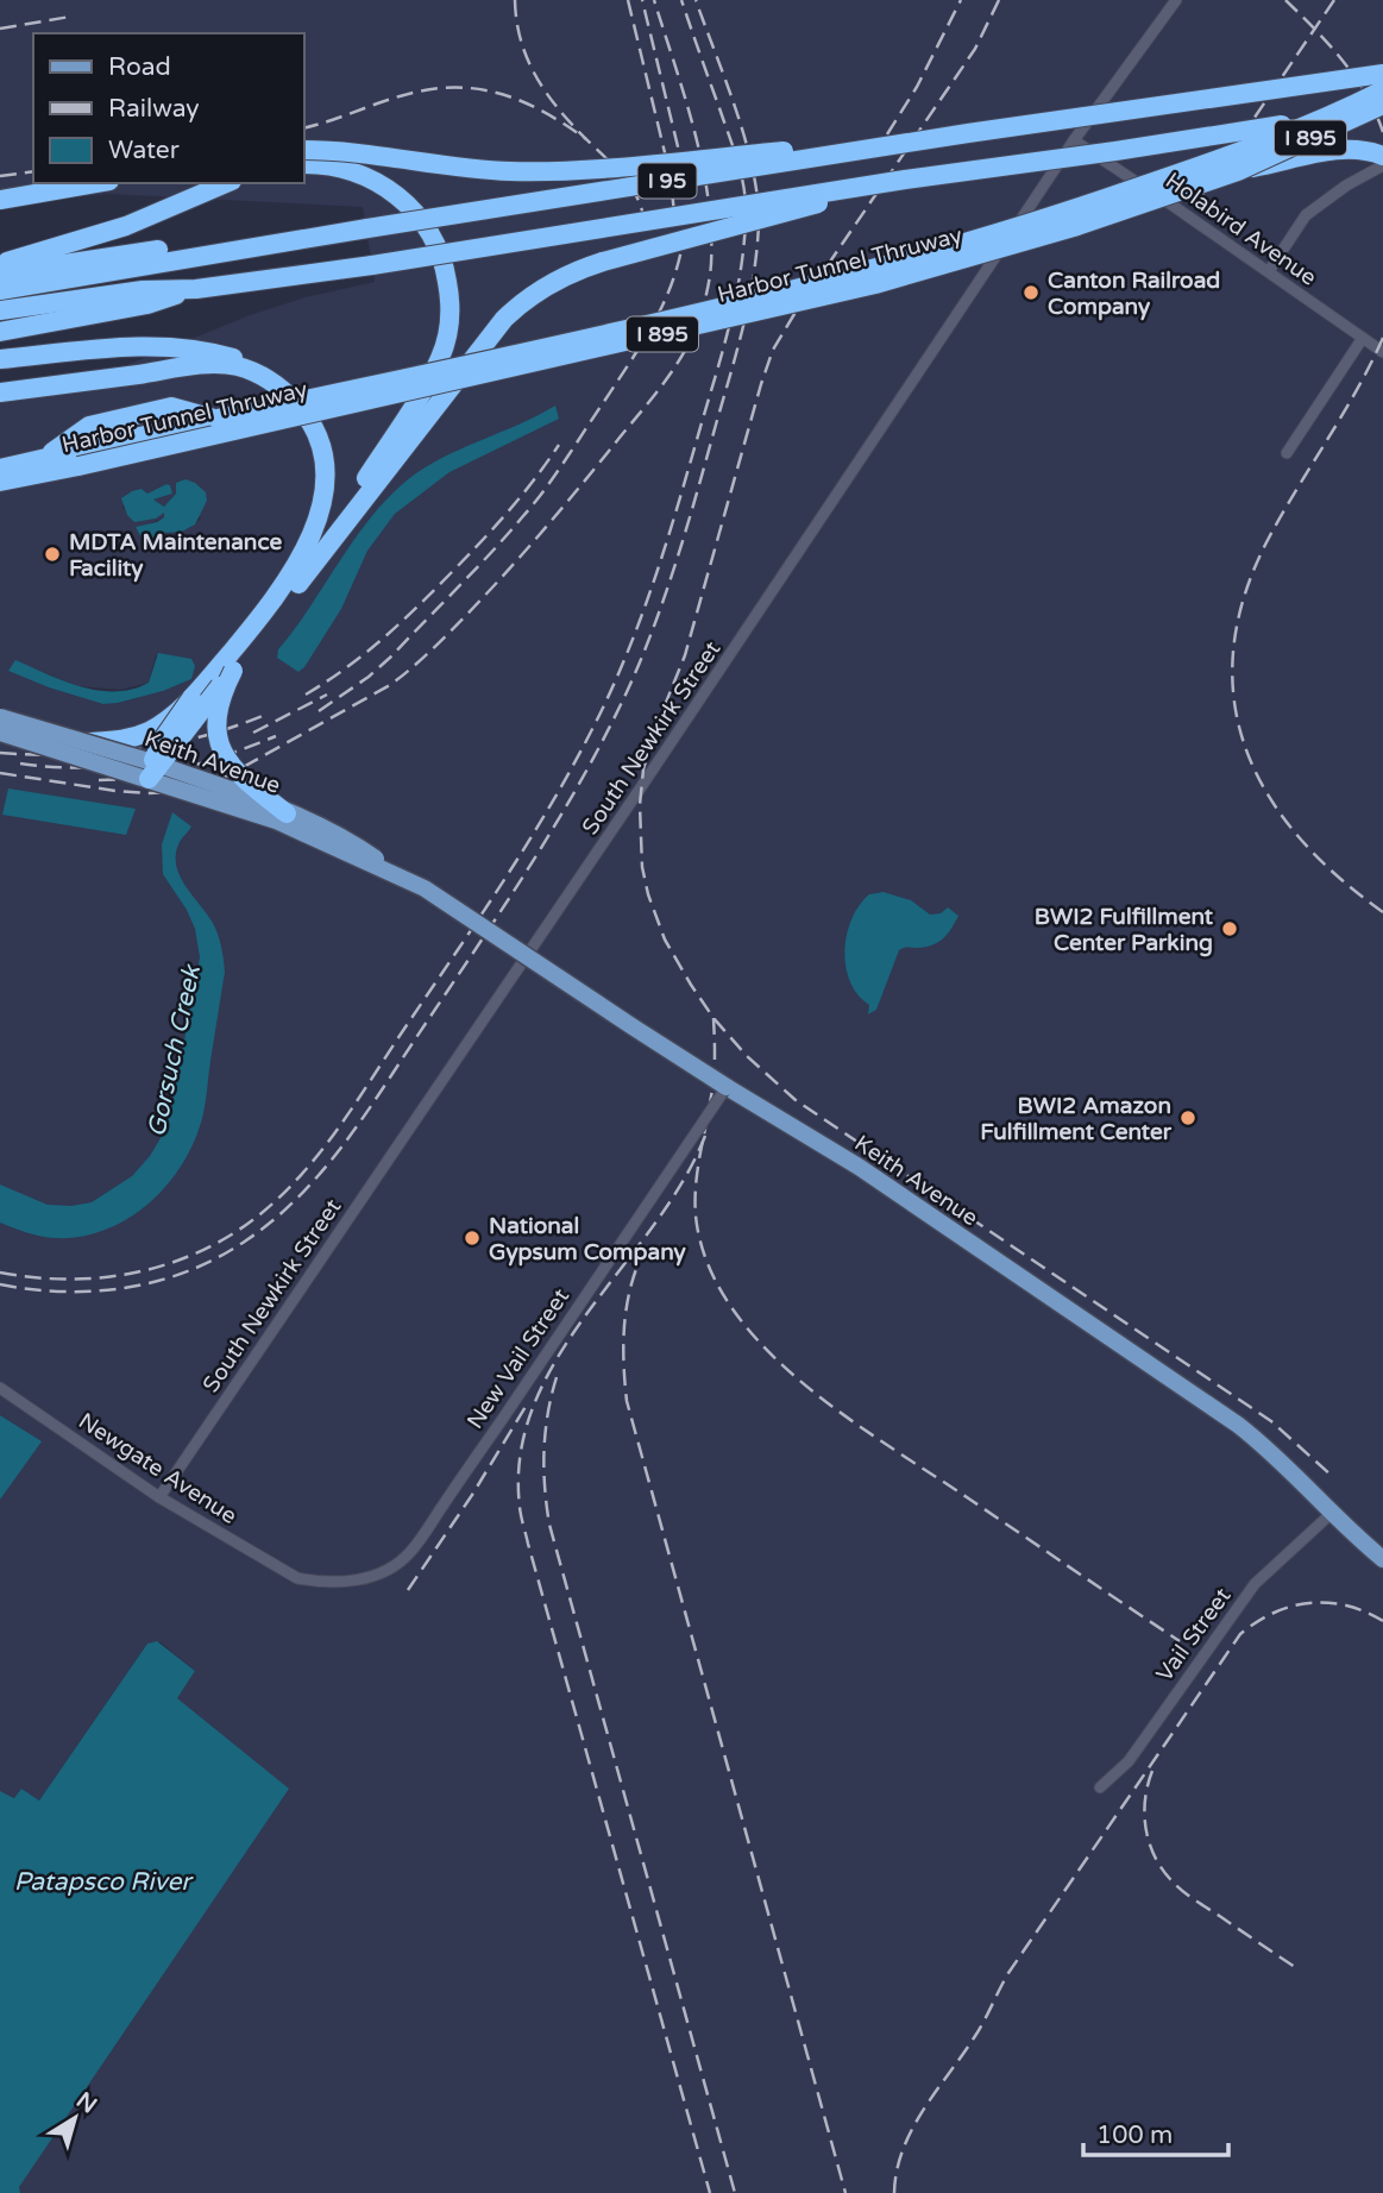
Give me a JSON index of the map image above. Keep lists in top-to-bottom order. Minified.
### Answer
{"streets":{"highway":["I 895","I 95","Harbor Tunnel Thruway"],"main road":["Keith Avenue"],"street":["Holabird Avenue","South Newkirk Street","New Vail Street","Newgate Avenue","Vail Street"]},"crossings":[["I 95","Harbor Tunnel Thruway"],["Holabird Avenue","South Newkirk Street"],["South Newkirk Street","Newgate Avenue"],["Keith Avenue","New Vail Street"],["Keith Avenue","Vail Street"],["New Vail Street","Newgate Avenue"]],"water":["Gorsuch Creek","Patapsco River"],"places":["Canton Railroad Company","MDTA Maintenance Facility","BWI2 Fulfillment Center Parking","BWI2 Amazon Fulfillment Center","National Gypsum Company"],"legend":["Road","Railway","Water"],"scale_bar":"100 m","north":"top right"}
